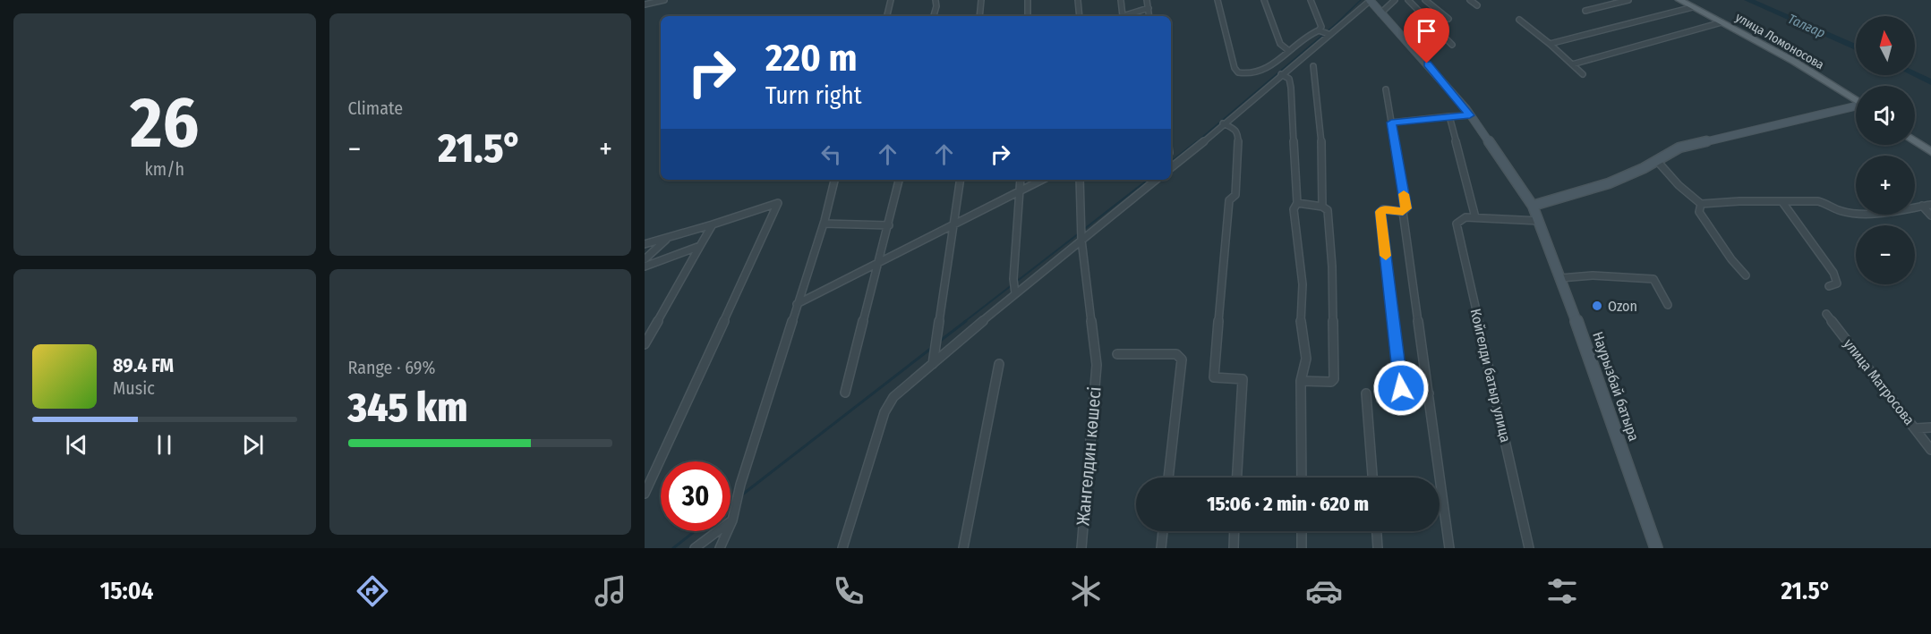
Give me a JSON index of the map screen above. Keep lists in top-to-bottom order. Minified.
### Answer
{"streets":{"main road":["улица Ломоносова","Наурызбай батыра"],"street":["Койгелди батыр улица","улица Матросова","Жангелдин көшесі"]},"water":["Талғар"],"places":["Ozon"],"north":"top","page":{"tile":[["26","km/h"],"Climate",["Range · 69%","345 km"]],"map_buttons":["+","−"],"turn":["220 m","Turn right"],"heat":["−","21.5°","+"],"song":["89.4 FM","Music"],"limit":"30","trip":"15:06 · 2 min · 620 m","tabs":["15:04","21.5°"]}}
